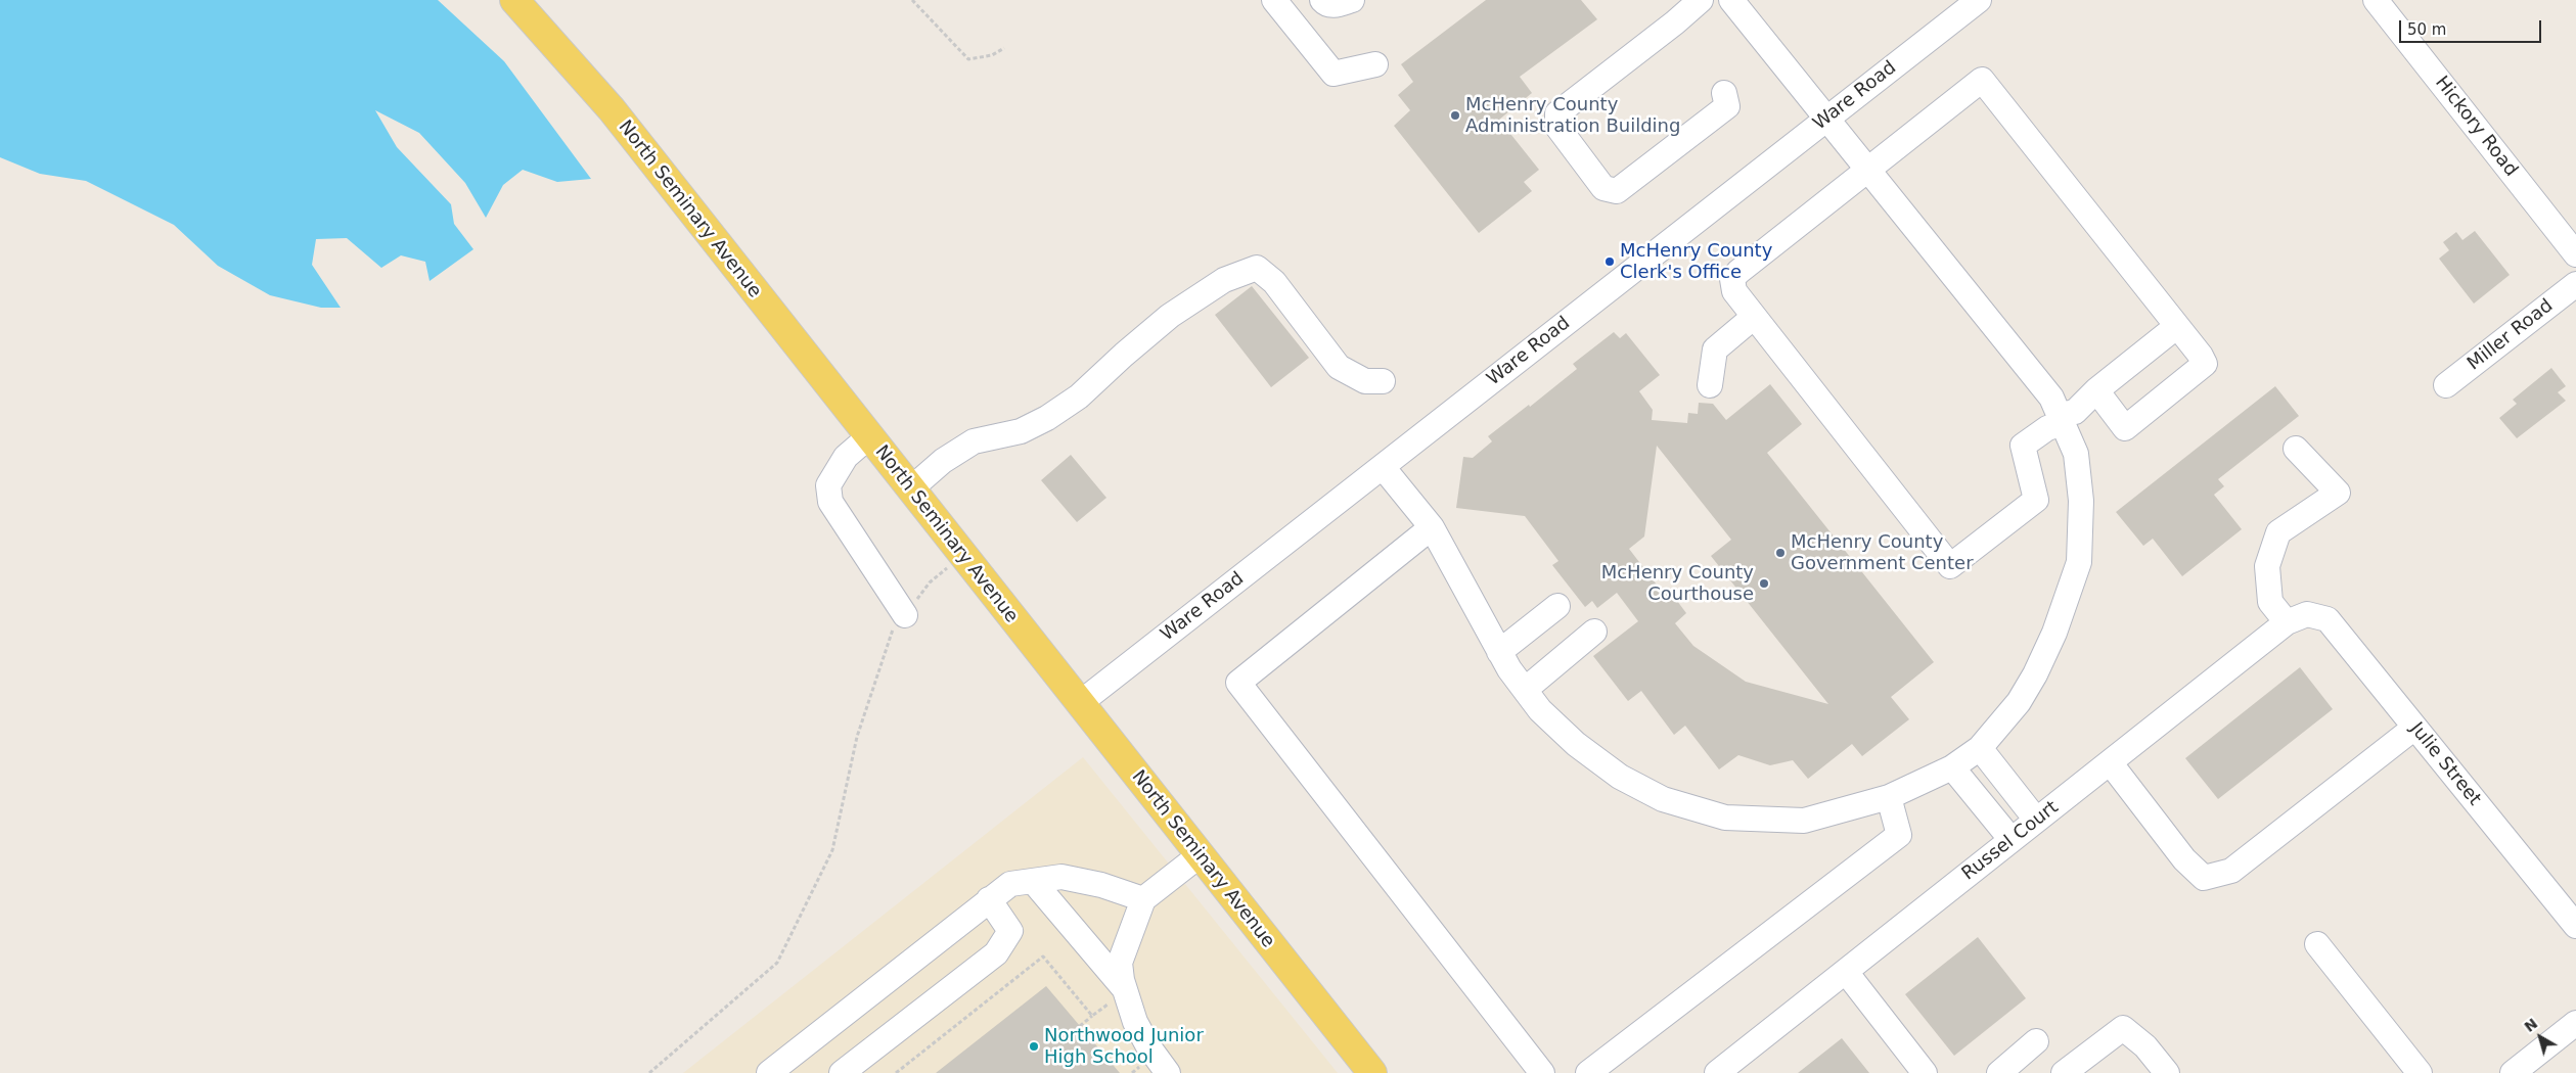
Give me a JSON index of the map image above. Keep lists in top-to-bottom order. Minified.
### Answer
{"streets":{"main road":["North Seminary Avenue"],"street":["Ware Road","Hickory Road","Miller Road","Julie Street","Russel Court"]},"crossings":[["Ware Road","North Seminary Avenue"],["Julie Street","Russel Court"]],"places":["McHenry County Administration Building","McHenry County Clerk's Office","McHenry County Government Center","McHenry County Courthouse","Northwood Junior High School"],"scale_bar":"50 m","north":"top left"}
